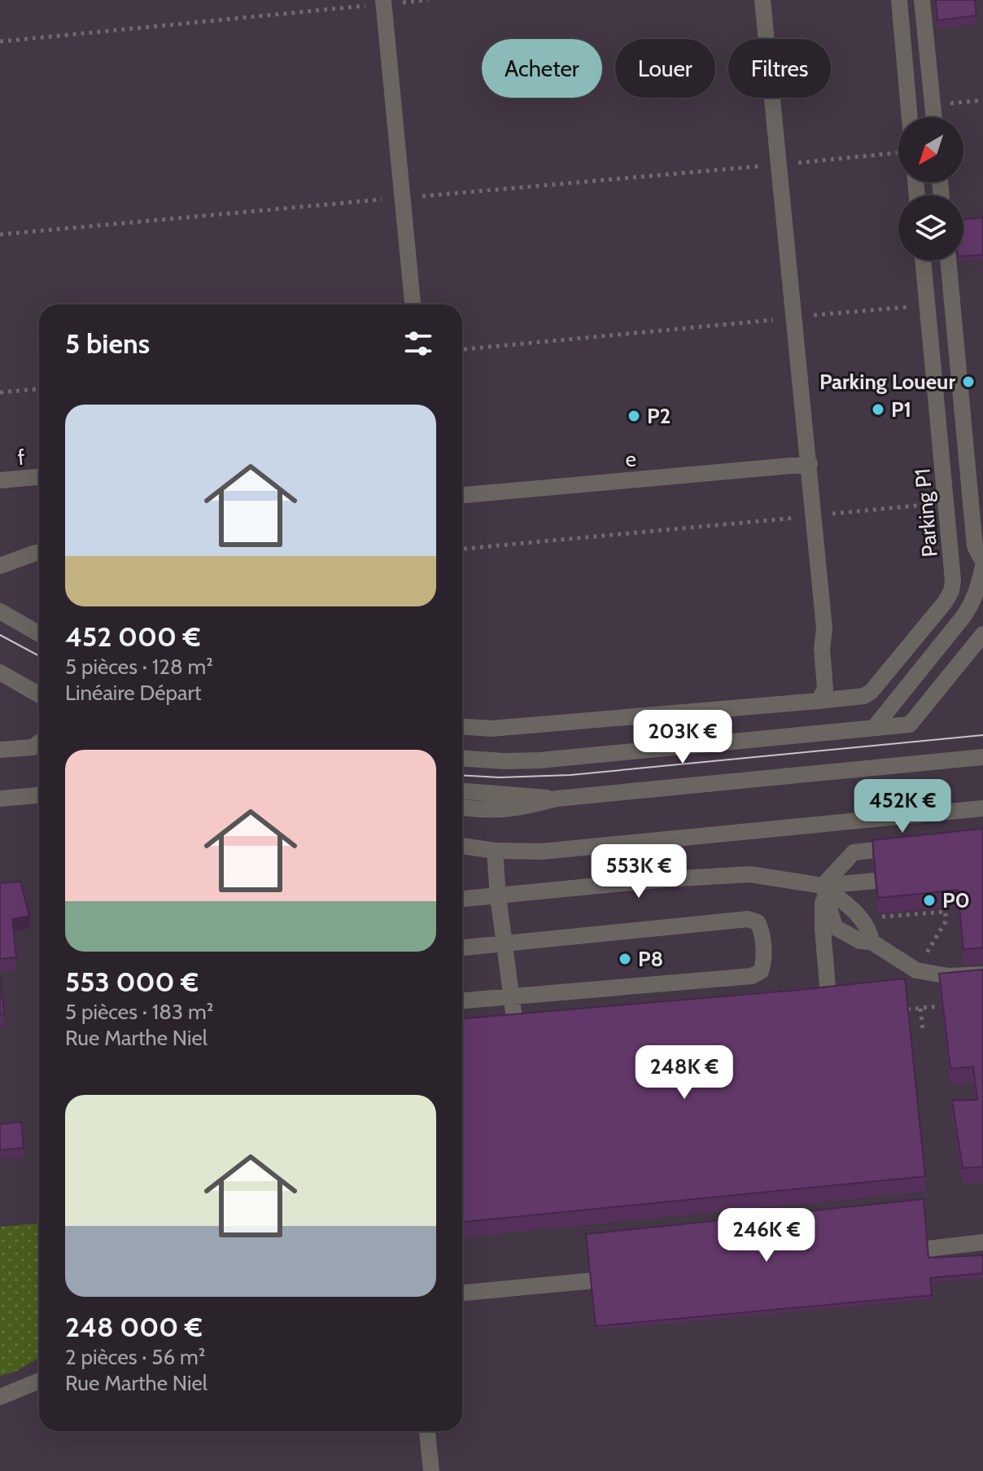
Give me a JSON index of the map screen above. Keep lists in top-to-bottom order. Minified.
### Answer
{"streets":{"street":["f","e","Parking P1"]},"places":["Parking Loueur","P1","P2","P0","P8"],"north":"bottom left","page":{"chip":["Acheter","Louer","Filtres"],"heading":"5 biens","list":[{"name":"452 000 €","note":"5 pièces · 128 m² · Linéaire Départ"},{"name":"553 000 €","note":"5 pièces · 183 m² · Rue Marthe Niel"},{"name":"248 000 €","note":"2 pièces · 56 m² · Rue Marthe Niel"}],"price":["203K €","452K €","553K €","248K €","246K €"]}}
